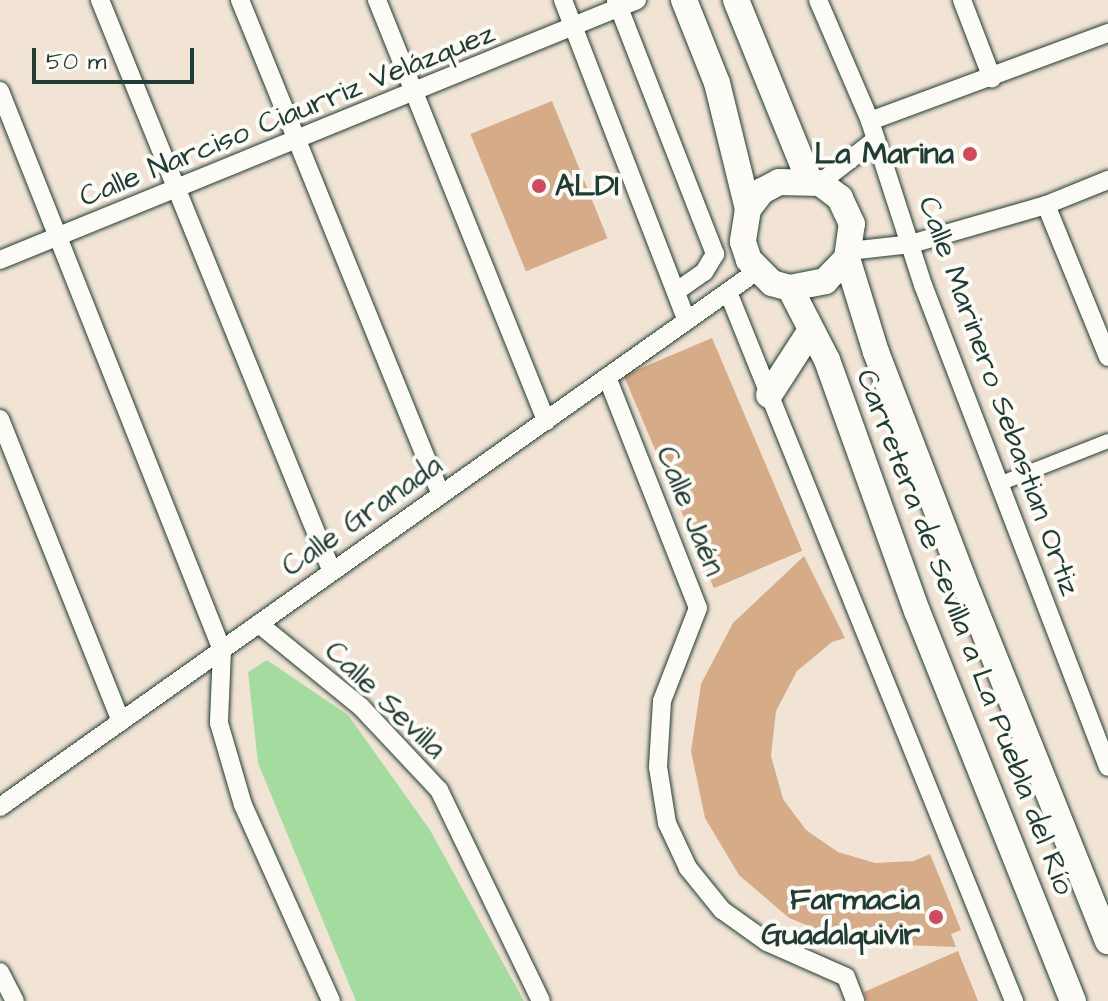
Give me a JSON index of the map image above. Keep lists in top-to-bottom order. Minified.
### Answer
{"streets":{"main road":["Carretera de Sevilla a La Puebla del Río"],"street":["Calle Narciso Ciaurriz Velázquez","Calle Marinero Sebastian Ortiz","Calle Jaén","Calle Granada","Calle Sevilla"]},"crossings":[["Calle Jaén","Calle Granada"],["Calle Granada","Carretera de Sevilla a La Puebla del Río"],["Calle Granada","Calle Sevilla"]],"places":["La Marina","ALDI","Farmacia Guadalquivir"],"scale_bar":"50 m"}
